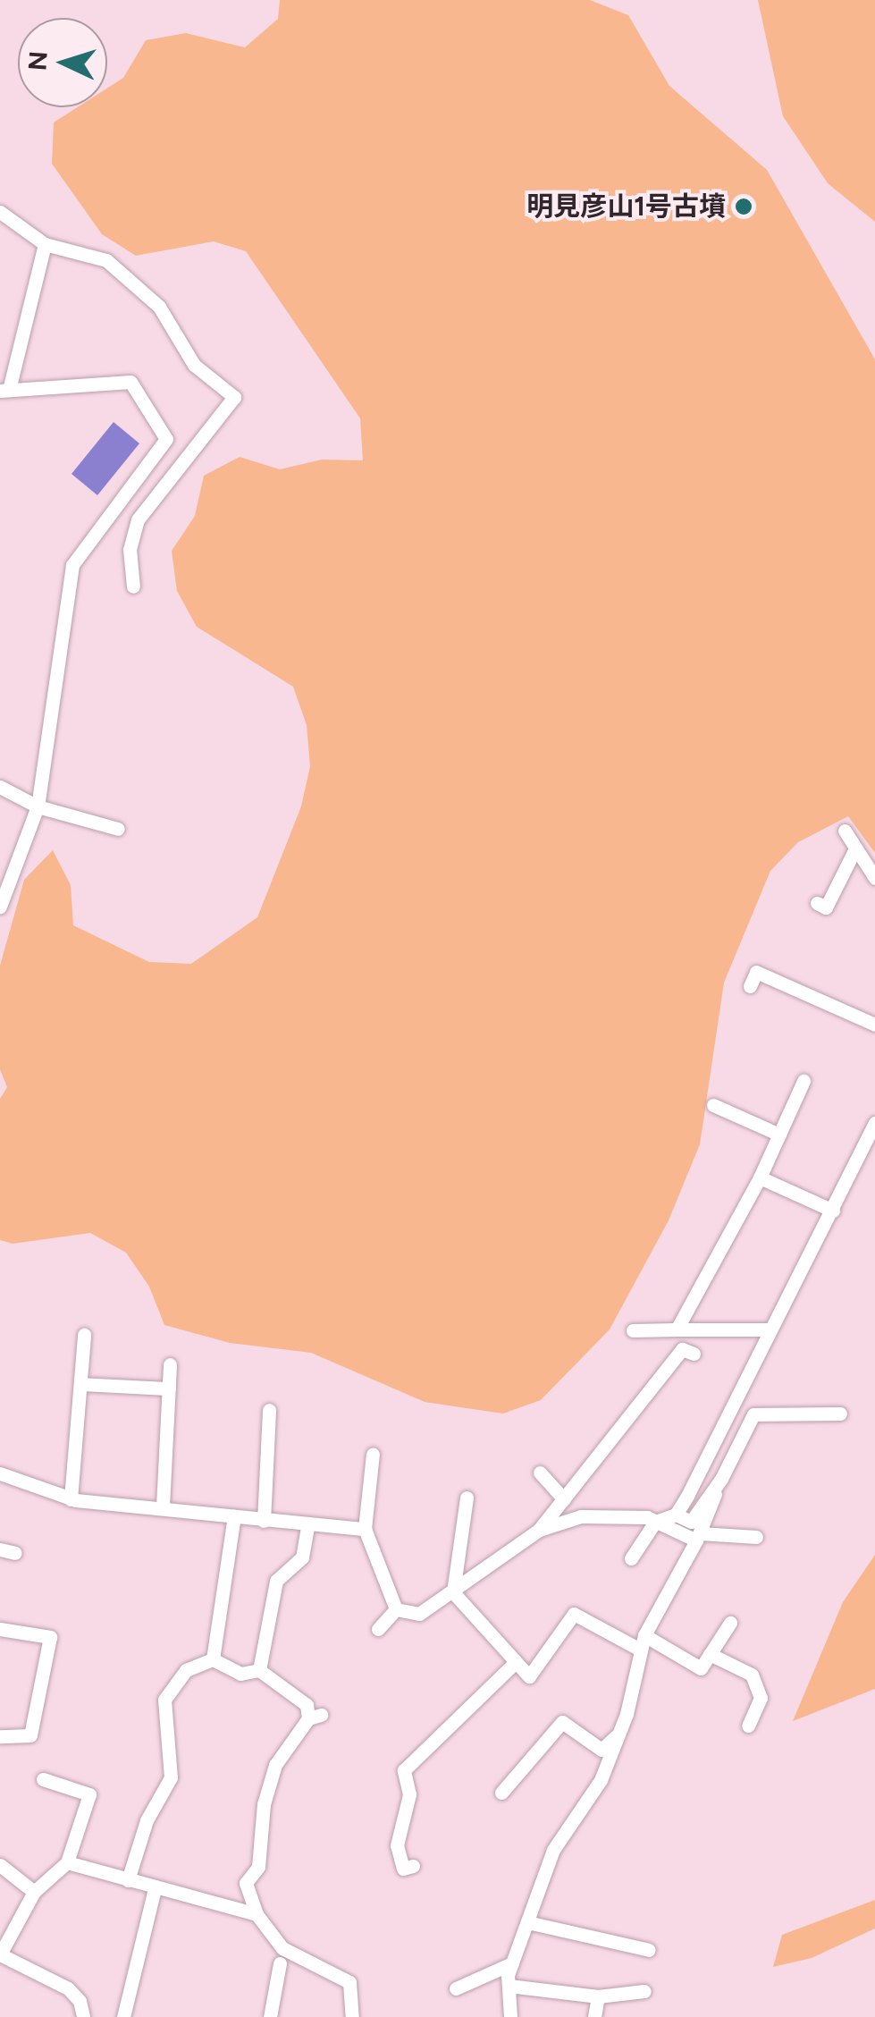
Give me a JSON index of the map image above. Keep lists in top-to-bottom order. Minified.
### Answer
{"places":["明見彦山1号古墳"],"north":"left"}
